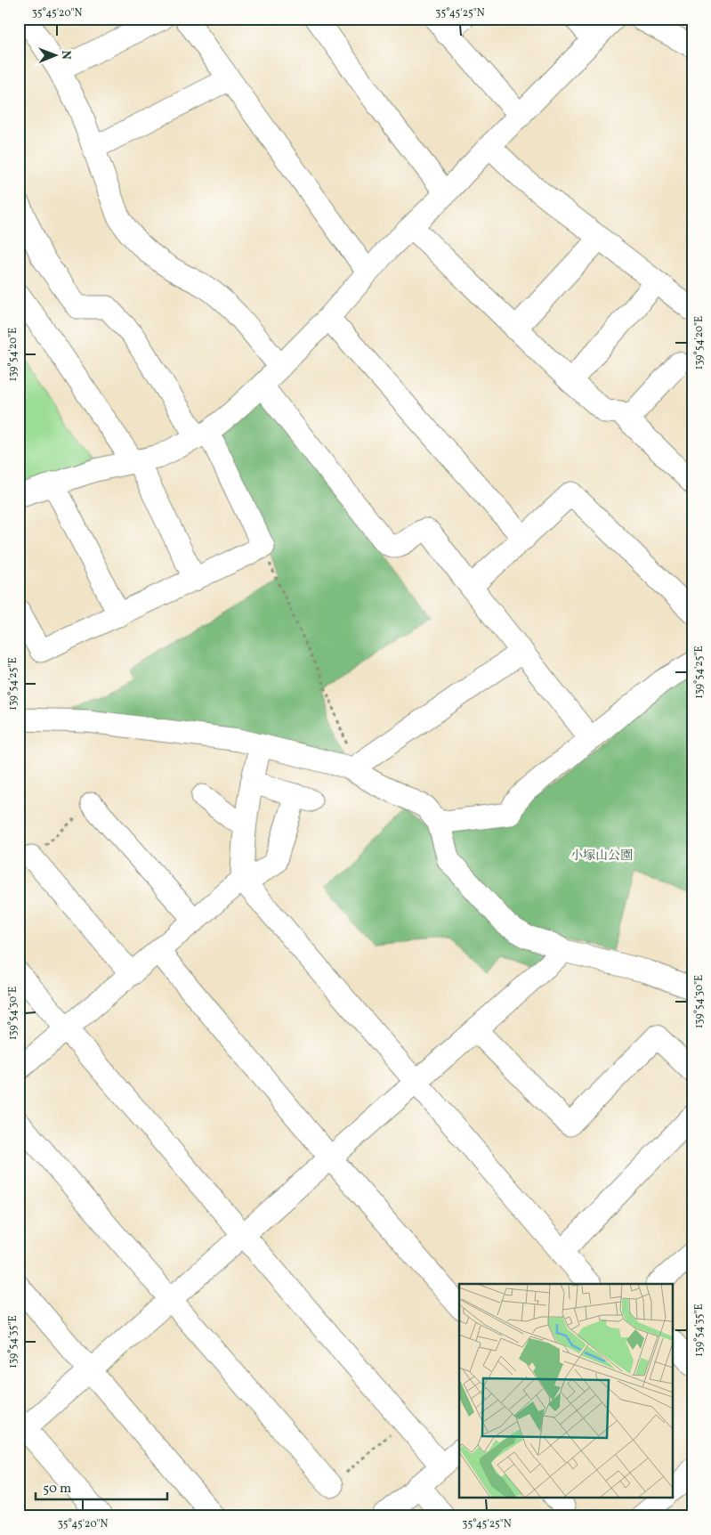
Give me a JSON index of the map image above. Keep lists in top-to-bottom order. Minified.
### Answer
{"parks":["小塚山公園"],"scale_bar":"50 m","north":"right","coordinates":["35°45'20\"N","35°45'25\"N","139°54'20\"E","139°54'25\"E","139°54'30\"E","139°54'35\"E"]}
